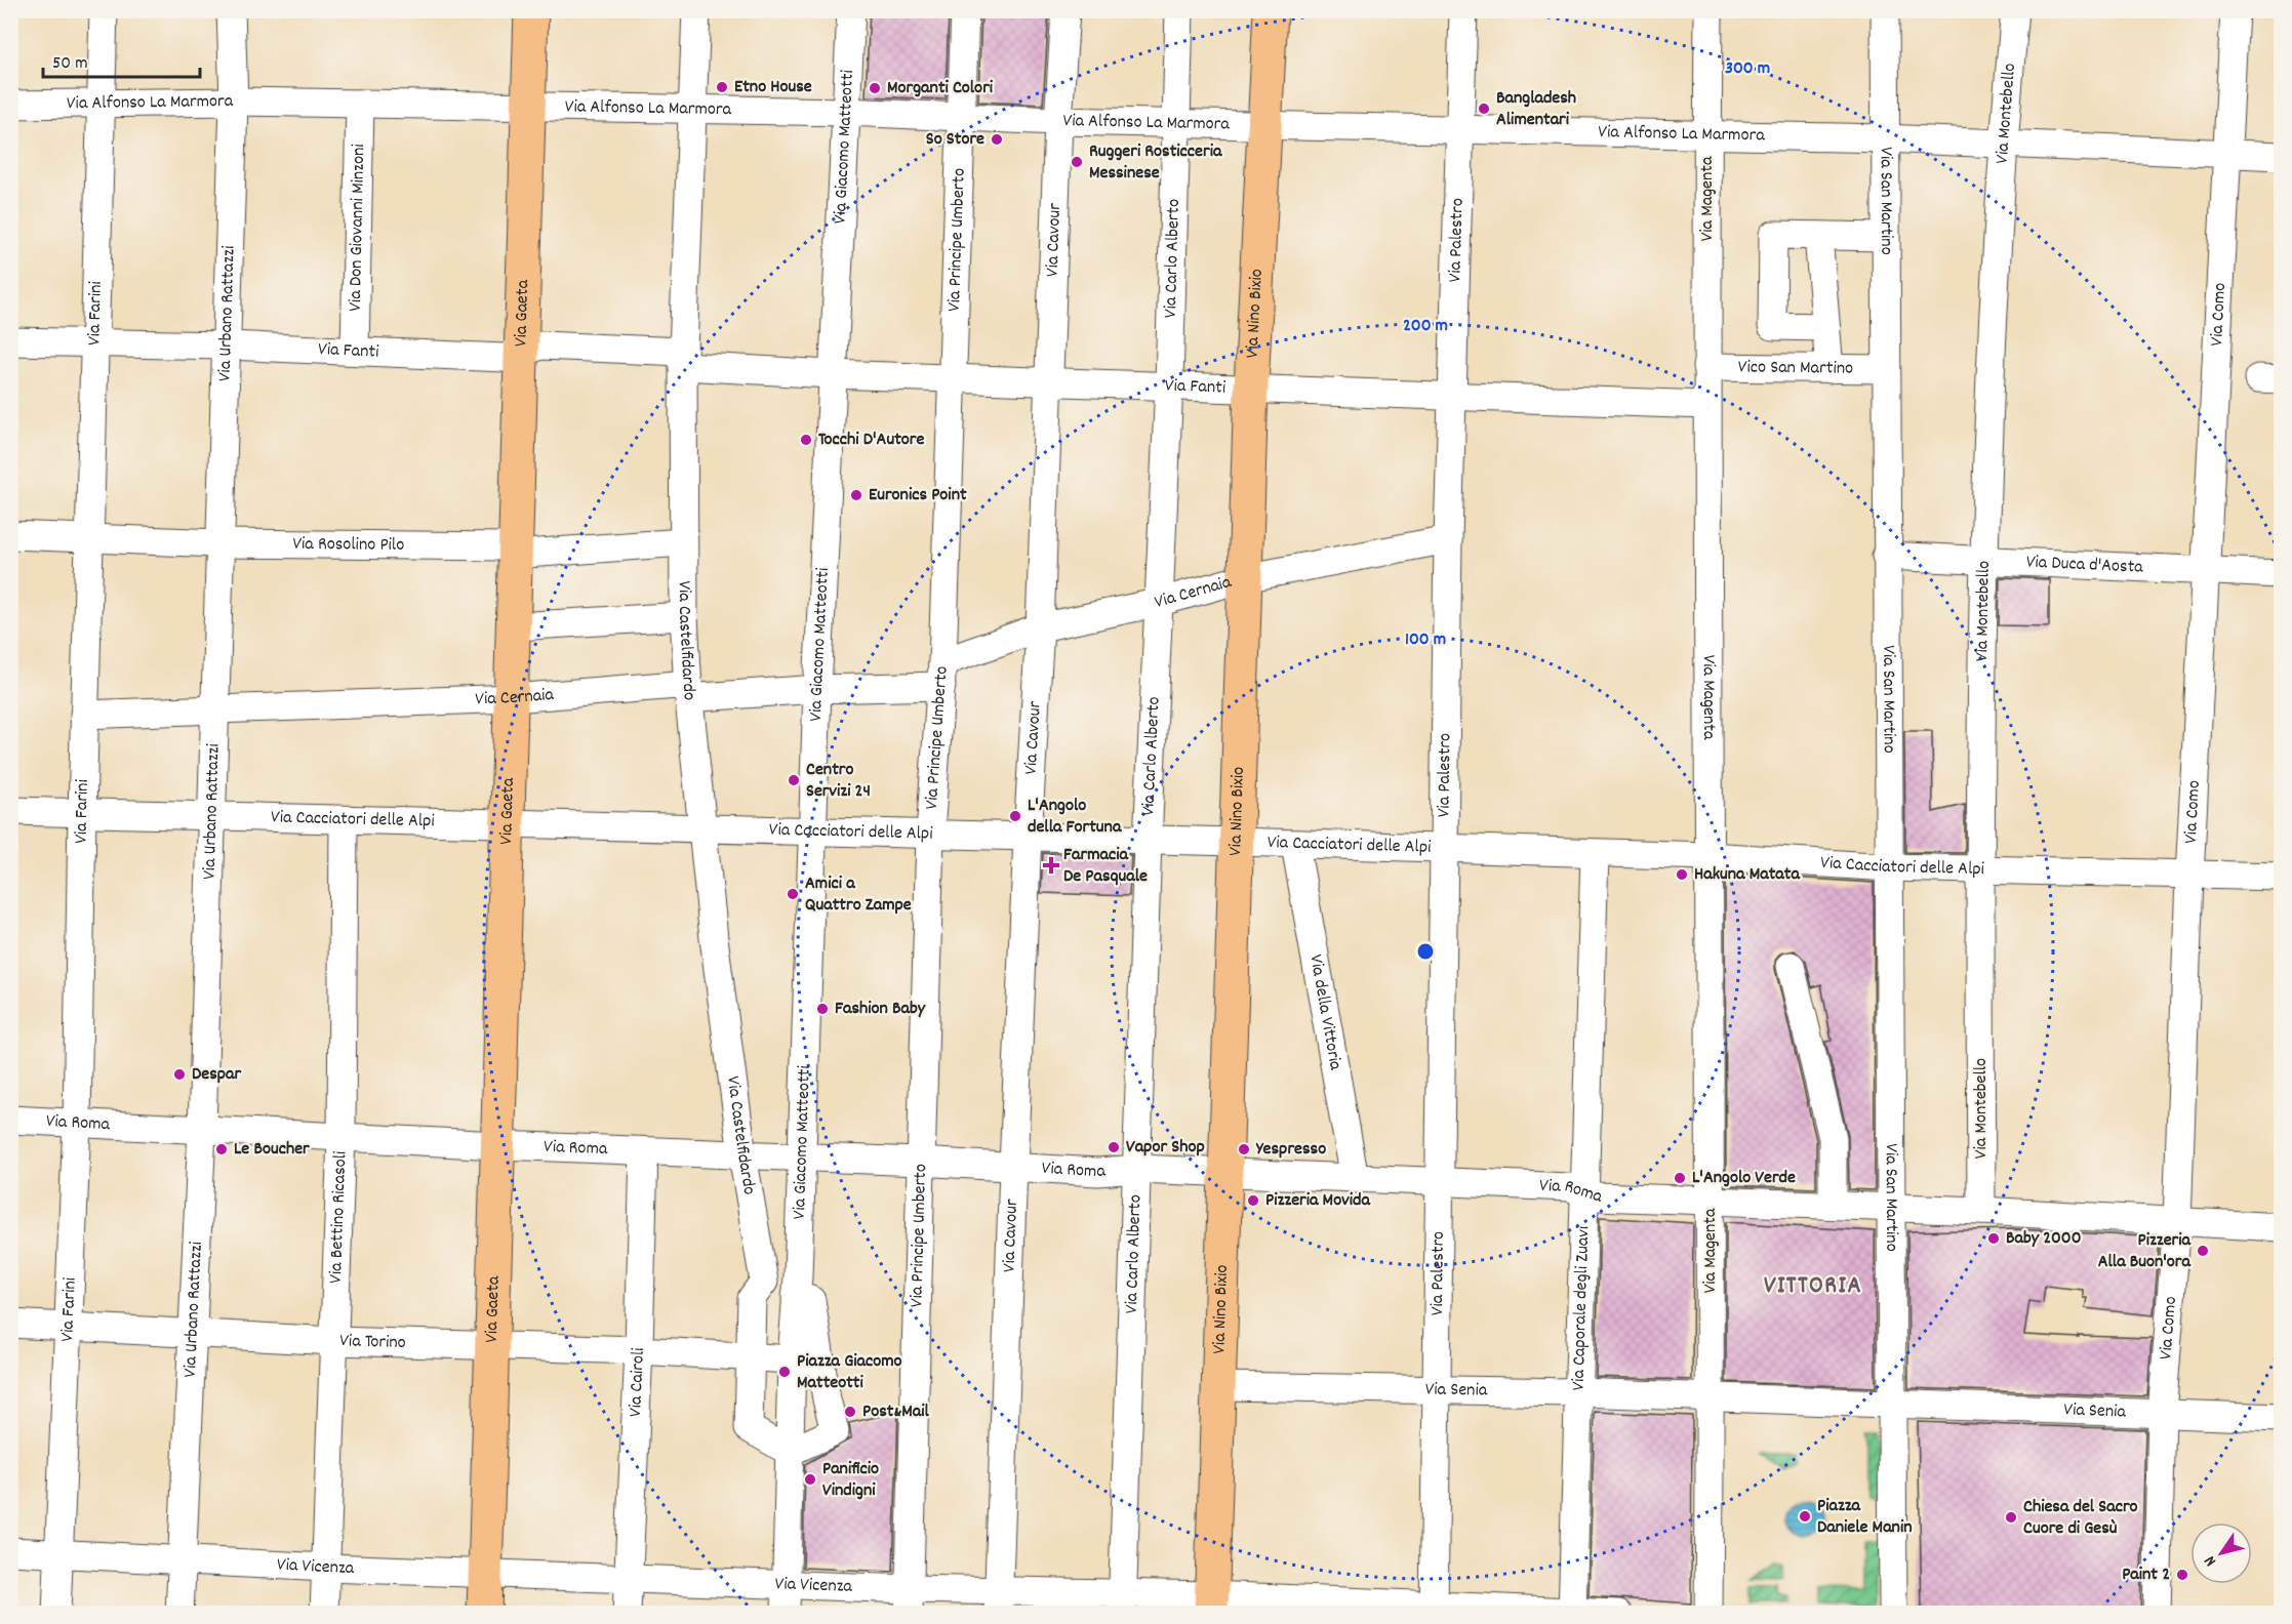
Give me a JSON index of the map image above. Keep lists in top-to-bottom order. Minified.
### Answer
{"streets":{"main road":["Via Gaeta","Via Nino Bixio"],"street":["Via Alfonso La Marmora","Via Montebello","Via Giacomo Matteotti","Via Magenta","Via San Martino","Via Don Giovanni Minzoni","Via Principe Umberto","Via Cavour","Via Palestro","Via Carlo Alberto","Via Farini","Via Urbano Rattazzi","Via Como","Via Fanti","Vico San Martino","Via Rosolino Pilo","Via Duca d'Aosta","Via Cernaia","Via Castelfidardo","Via Cacciatori delle Alpi","Via della Vittoria","Via Roma","Via Bettino Ricasoli","Via Caporale degli Zuavi","Via Torino","Via Cairoli","Via Senia","Via Vicenza"]},"crossings":[["Via Alfonso La Marmora","Via Montebello"],["Via Alfonso La Marmora","Via Giacomo Matteotti"],["Via Alfonso La Marmora","Via Magenta"],["Via Alfonso La Marmora","Via San Martino"],["Via Alfonso La Marmora","Via Don Giovanni Minzoni"],["Via Alfonso La Marmora","Via Principe Umberto"],["Via Alfonso La Marmora","Via Cavour"],["Via Alfonso La Marmora","Via Palestro"],["Via Alfonso La Marmora","Via Carlo Alberto"],["Via Alfonso La Marmora","Via Farini"],["Via Alfonso La Marmora","Via Urbano Rattazzi"],["Via Alfonso La Marmora","Via Gaeta"],["Via Alfonso La Marmora","Via Nino Bixio"],["Via Alfonso La Marmora","Via Como"],["Via Alfonso La Marmora","Via Castelfidardo"],["Via Montebello","Via Duca d'Aosta"],["Via Montebello","Via Cacciatori delle Alpi"],["Via Montebello","Via Roma"],["Via Giacomo Matteotti","Via Fanti"],["Via Giacomo Matteotti","Via Cernaia"],["Via Giacomo Matteotti","Via Cacciatori delle Alpi"],["Via Giacomo Matteotti","Via Roma"],["Via Giacomo Matteotti","Via Torino"],["Via Magenta","Via Fanti"],["Via Magenta","Vico San Martino"],["Via Magenta","Via Cacciatori delle Alpi"],["Via Magenta","Via Roma"],["Via Magenta","Via Senia"],["Via San Martino","Vico San Martino"],["Via San Martino","Via Duca d'Aosta"],["Via San Martino","Via Cacciatori delle Alpi"],["Via San Martino","Via Roma"],["Via San Martino","Via Senia"],["Via Don Giovanni Minzoni","Via Fanti"],["Via Principe Umberto","Via Fanti"],["Via Principe Umberto","Via Cernaia"],["Via Principe Umberto","Via Cacciatori delle Alpi"],["Via Principe Umberto","Via Roma"],["Via Principe Umberto","Via Vicenza"],["Via Cavour","Via Fanti"],["Via Cavour","Via Cernaia"],["Via Cavour","Via Cacciatori delle Alpi"],["Via Cavour","Via Roma"],["Via Cavour","Via Vicenza"],["Via Palestro","Via Fanti"],["Via Palestro","Via Cernaia"],["Via Palestro","Via Cacciatori delle Alpi"],["Via Palestro","Via Roma"],["Via Palestro","Via Senia"],["Via Palestro","Via Vicenza"],["Via Carlo Alberto","Via Fanti"],["Via Carlo Alberto","Via Cernaia"],["Via Carlo Alberto","Via Cacciatori delle Alpi"],["Via Carlo Alberto","Via Roma"],["Via Carlo Alberto","Via Vicenza"],["Via Farini","Via Fanti"],["Via Farini","Via Rosolino Pilo"],["Via Farini","Via Cernaia"],["Via Farini","Via Cacciatori delle Alpi"],["Via Farini","Via Roma"],["Via Farini","Via Torino"],["Via Farini","Via Vicenza"],["Via Urbano Rattazzi","Via Fanti"],["Via Urbano Rattazzi","Via Rosolino Pilo"],["Via Urbano Rattazzi","Via Cernaia"],["Via Urbano Rattazzi","Via Cacciatori delle Alpi"],["Via Urbano Rattazzi","Via Roma"],["Via Urbano Rattazzi","Via Torino"],["Via Urbano Rattazzi","Via Vicenza"],["Via Gaeta","Via Fanti"],["Via Gaeta","Via Rosolino Pilo"],["Via Gaeta","Via Cernaia"],["Via Gaeta","Via Cacciatori delle Alpi"],["Via Gaeta","Via Roma"],["Via Gaeta","Via Torino"],["Via Gaeta","Via Vicenza"],["Via Nino Bixio","Via Fanti"],["Via Nino Bixio","Via Cernaia"],["Via Nino Bixio","Via Cacciatori delle Alpi"],["Via Nino Bixio","Via Roma"],["Via Nino Bixio","Via Senia"],["Via Nino Bixio","Via Vicenza"],["Via Como","Via Duca d'Aosta"],["Via Como","Via Cacciatori delle Alpi"],["Via Como","Via Roma"],["Via Como","Via Senia"],["Via Fanti","Via Castelfidardo"],["Via Rosolino Pilo","Via Castelfidardo"],["Via Cernaia","Via Castelfidardo"],["Via Castelfidardo","Via Cacciatori delle Alpi"],["Via Castelfidardo","Via Roma"],["Via Castelfidardo","Via Torino"],["Via Cacciatori delle Alpi","Via della Vittoria"],["Via Cacciatori delle Alpi","Via Bettino Ricasoli"],["Via Cacciatori delle Alpi","Via Caporale degli Zuavi"],["Via della Vittoria","Via Roma"],["Via Roma","Via Bettino Ricasoli"],["Via Roma","Via Caporale degli Zuavi"],["Via Roma","Via Cairoli"],["Via Bettino Ricasoli","Via Torino"],["Via Bettino Ricasoli","Via Vicenza"],["Via Caporale degli Zuavi","Via Senia"],["Via Caporale degli Zuavi","Via Vicenza"],["Via Torino","Via Cairoli"],["Via Cairoli","Via Vicenza"]],"districts":["VITTORIA"],"places":{"other":["Etno House","Morganti Colori","Bangladesh Alimentari","So Store","Ruggeri Rosticceria Messinese","Tocchi D'Autore","Euronics Point","Centro Servizi 24","L'Angolo della Fortuna","Hakuna Matata","Amici a Quattro Zampe","Fashion Baby","Despar","Vapor Shop","Le Boucher","Yespresso","L'Angolo Verde","Pizzeria Movida","Baby 2000","Pizzeria Alla Buon'ora","Piazza Giacomo Matteotti","Post&Mail","Panificio Vindigni","Piazza Daniele Manin","Chiesa del Sacro Cuore di Gesù","Paint 2"],"health":["Farmacia De Pasquale"]},"scale_bar":"50 m","north":"bottom left","rings":["300 m","200 m","100 m"]}
